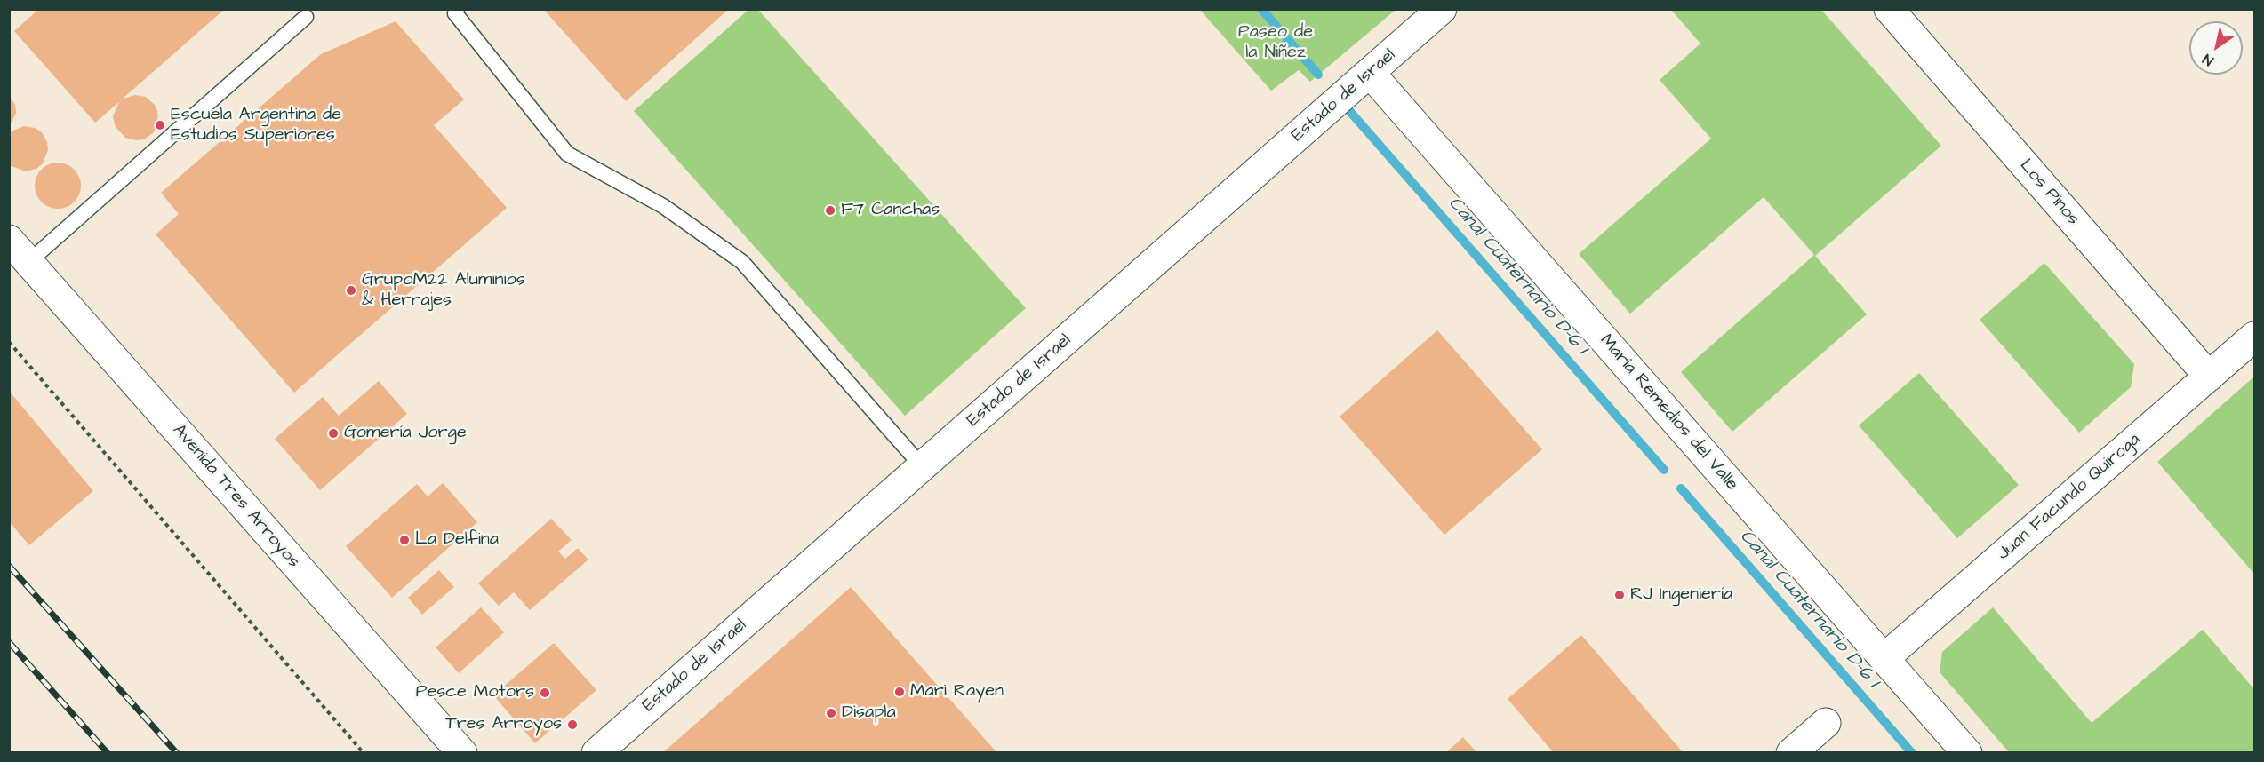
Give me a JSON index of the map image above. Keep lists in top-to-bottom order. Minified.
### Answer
{"streets":{"street":["Estado de Israel","Los Pinos","María Remedios del Valle","Avenida Tres Arroyos","Juan Facundo Quiroga"]},"crossings":[["Estado de Israel","María Remedios del Valle"],["Los Pinos","Juan Facundo Quiroga"],["María Remedios del Valle","Juan Facundo Quiroga"]],"water":["Canal Cuaternario D-6 I"],"parks":["Paseo de la Niñez"],"places":["Escuela Argentina de Estudios Superiores","F7 Canchas","GrupoM22 Aluminios & Herrajes","Gomería Jorge","La Delfina","RJ Ingeniería","Mari Rayen","Pesce Motors","Disapla","Tres Arroyos"],"north":"bottom left"}
